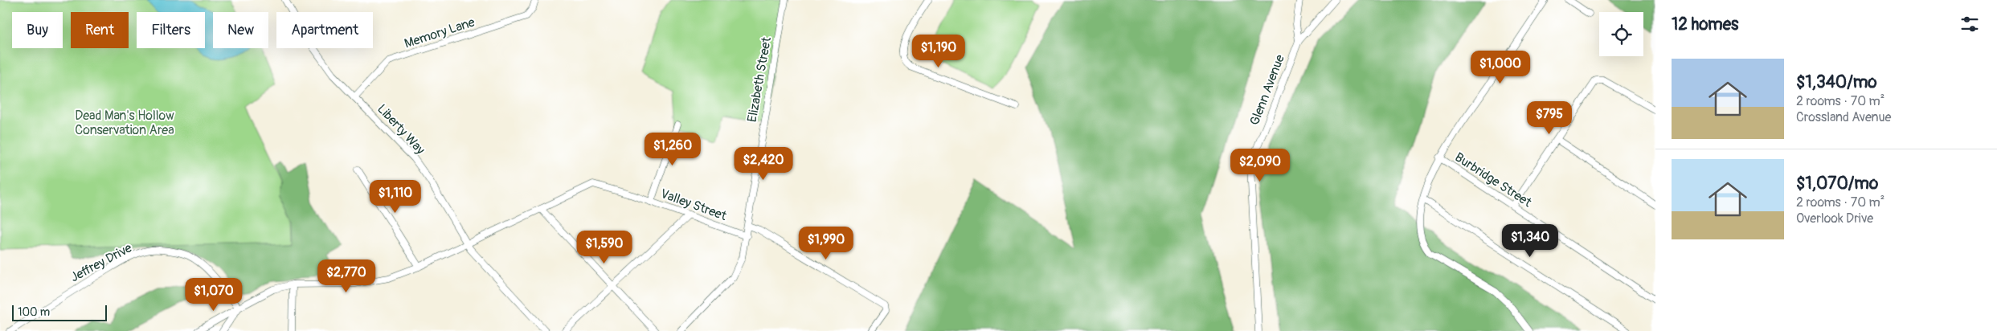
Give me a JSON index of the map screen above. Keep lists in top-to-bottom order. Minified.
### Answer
{"streets":{"street":["Memory Lane","Elizabeth Street","Glenn Avenue","Liberty Way","Burbridge Street","Valley Street","Jeffrey Drive"]},"crossings":[["Memory Lane","Liberty Way"],["Elizabeth Street","Valley Street"],["Liberty Way","Valley Street"],["Valley Street","Jeffrey Drive"]],"parks":["Dead Man's Hollow Conservation Area"],"scale_bar":"100 m","page":{"heading":"12 homes","chip":["Buy","Rent","Filters","New","Apartment"],"price":["$1,190","$1,000","$795","$1,260","$2,420","$2,090","$1,110","$1,340","$1,990","$1,590","$2,770","$1,070"],"list":[{"name":"$1,340/mo","note":"2 rooms · 70 m² · Crossland Avenue"},{"name":"$1,070/mo","note":"2 rooms · 70 m² · Overlook Drive"}],"scale":"100 m"}}
